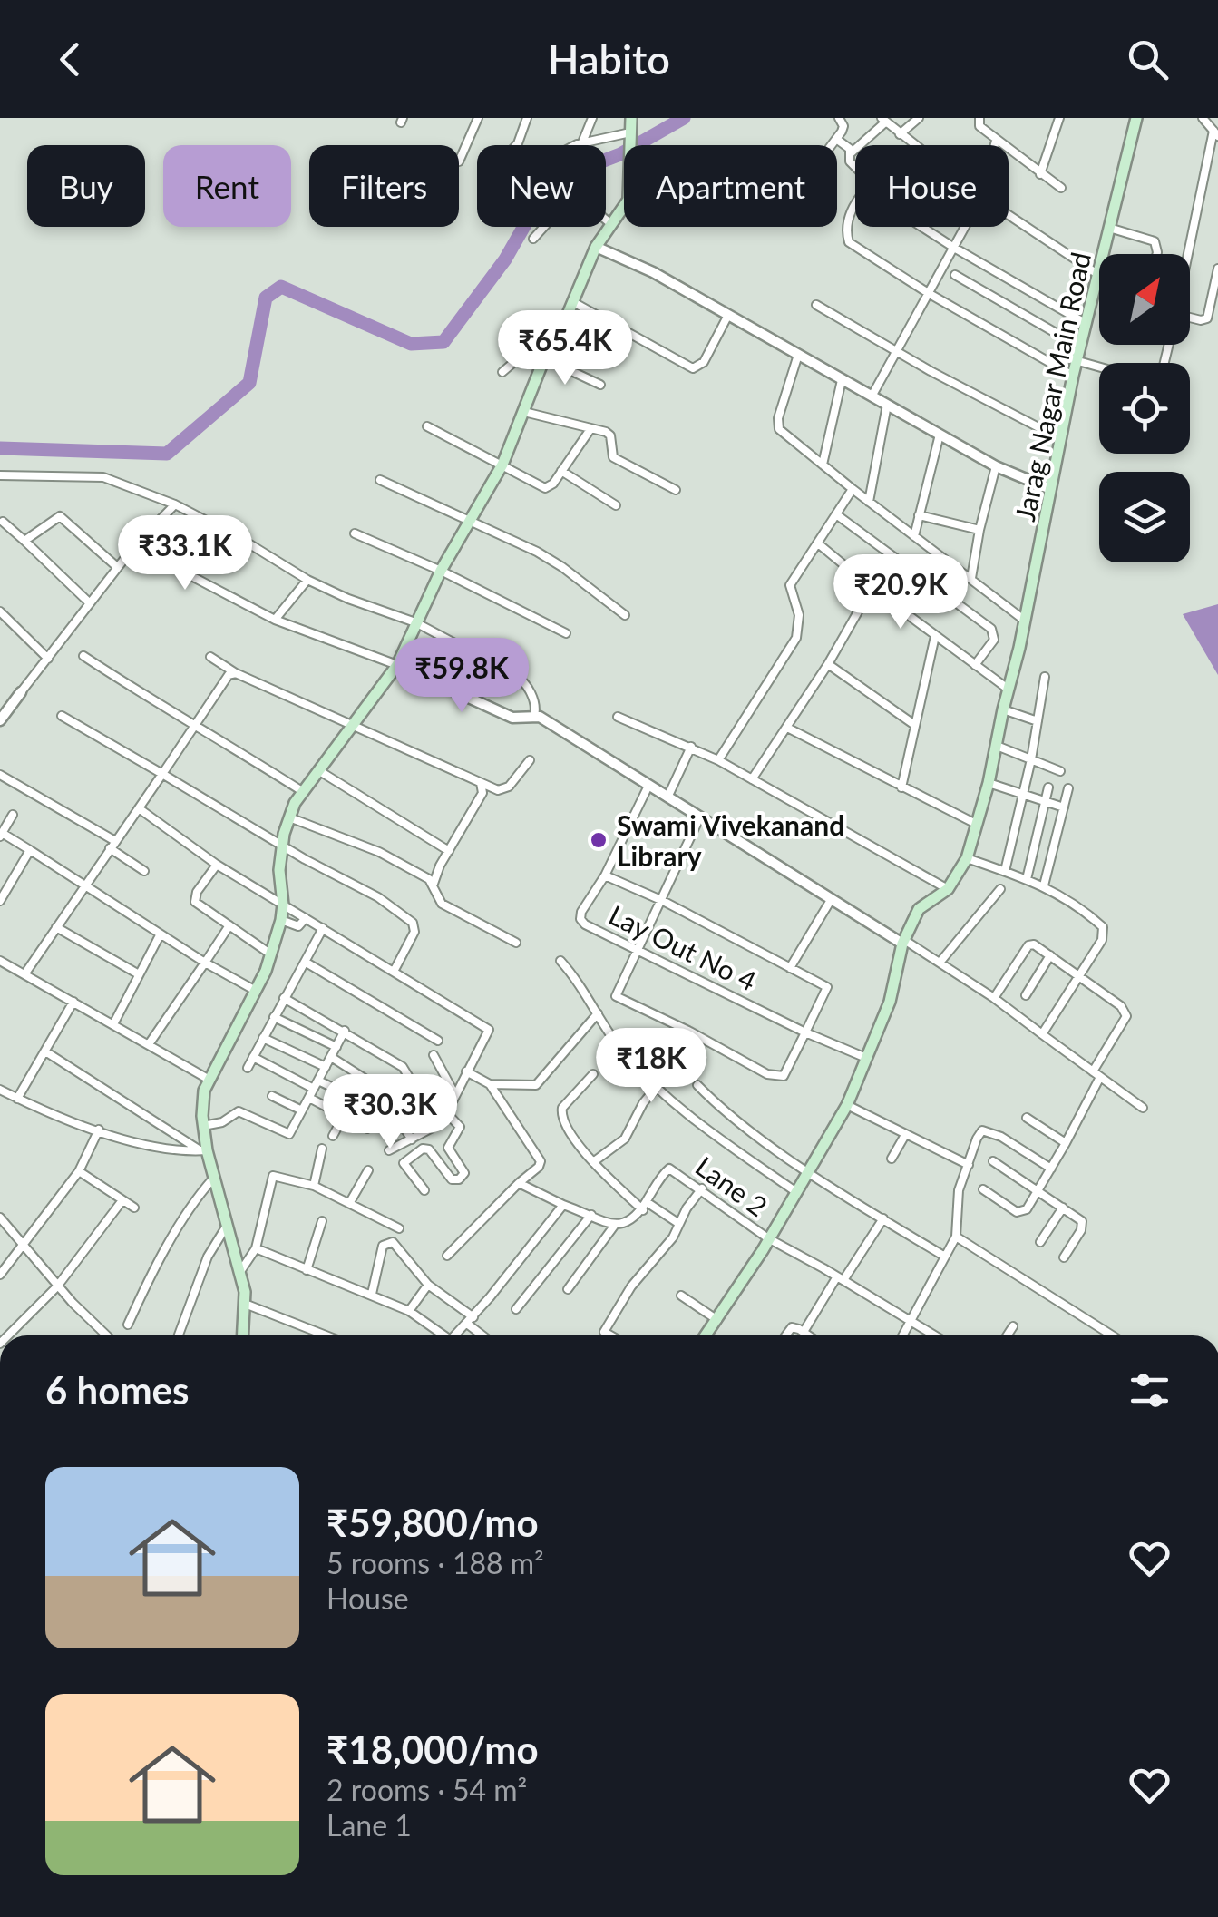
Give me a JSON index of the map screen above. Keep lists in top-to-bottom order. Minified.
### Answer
{"streets":{"main road":["Jarag Nagar Main Road"],"street":["Lay Out No 4","Lane 2"]},"crossings":[["Jarag Nagar Main Road","Lay Out No 4"],["Jarag Nagar Main Road","Lane 2"]],"places":["Swami Vivekanand Library"],"north":"top right","page":{"header":"Habito","chip":["Buy","Rent","Filters","New","Apartment","House"],"price":["₹65.4K","₹33.1K","₹20.9K","₹59.8K","₹18K","₹30.3K"],"heading":"6 homes","list":[{"name":"₹59,800/mo","note":"5 rooms · 188 m² · House"},{"name":"₹18,000/mo","note":"2 rooms · 54 m² · Lane 1"}]}}
